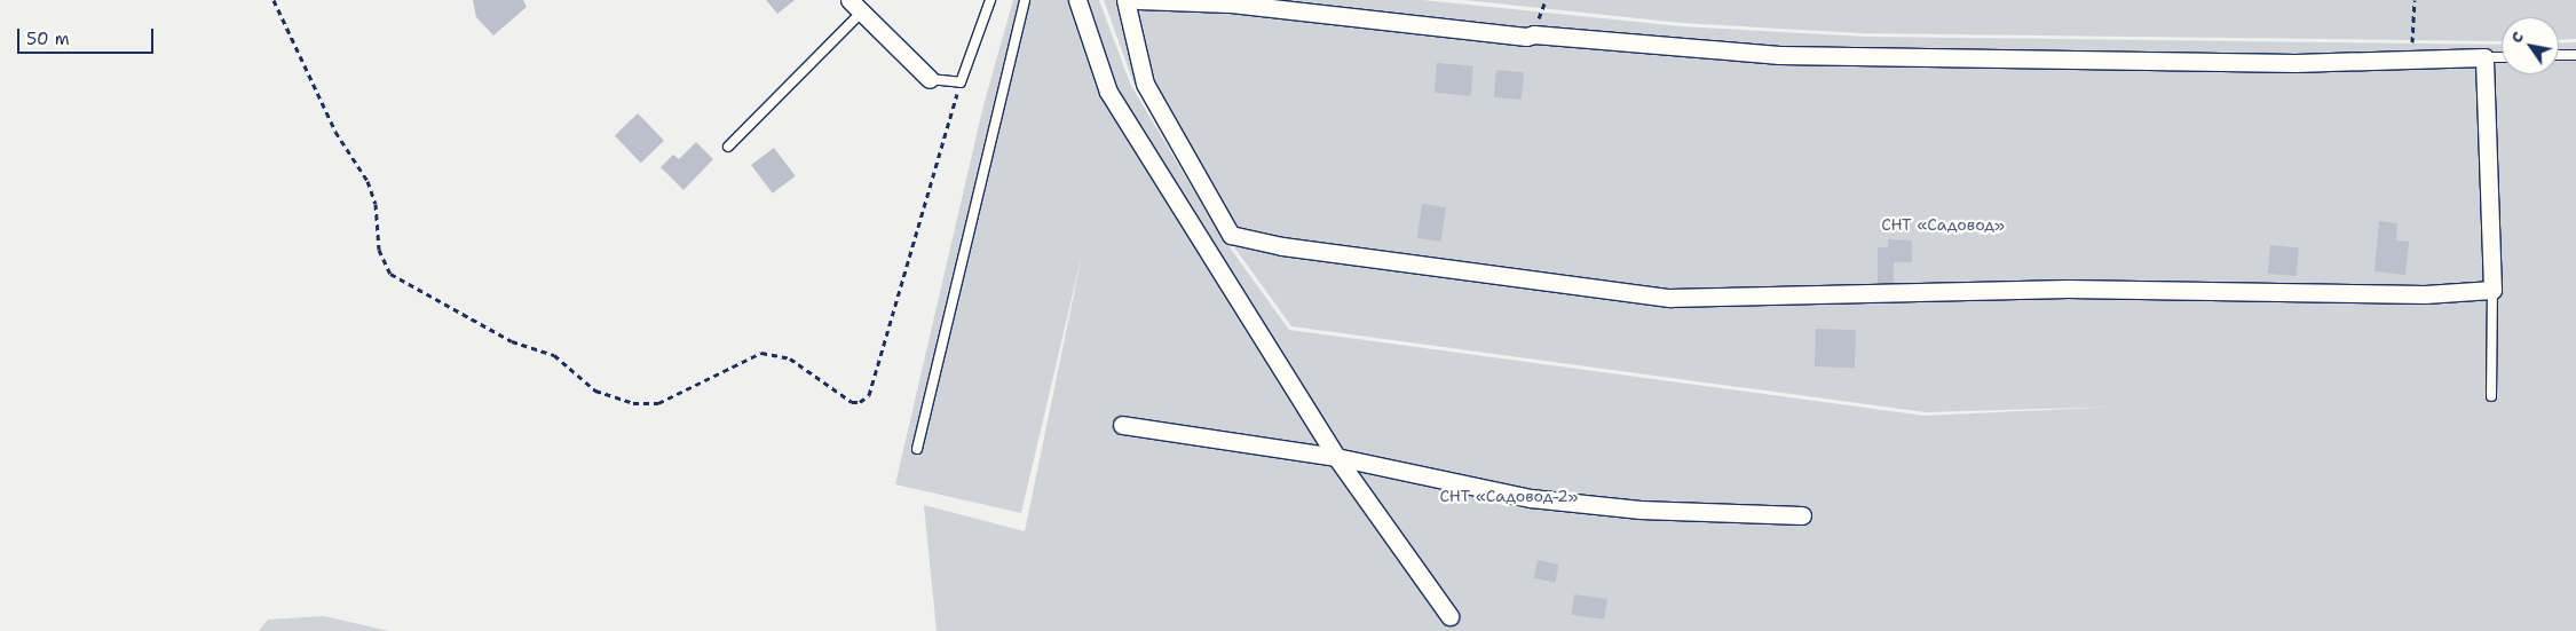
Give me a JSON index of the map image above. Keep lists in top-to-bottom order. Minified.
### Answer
{"parks":["СНТ «Садовод»","СНТ «Садовод-2»"],"scale_bar":"50 m","north":"top left"}
